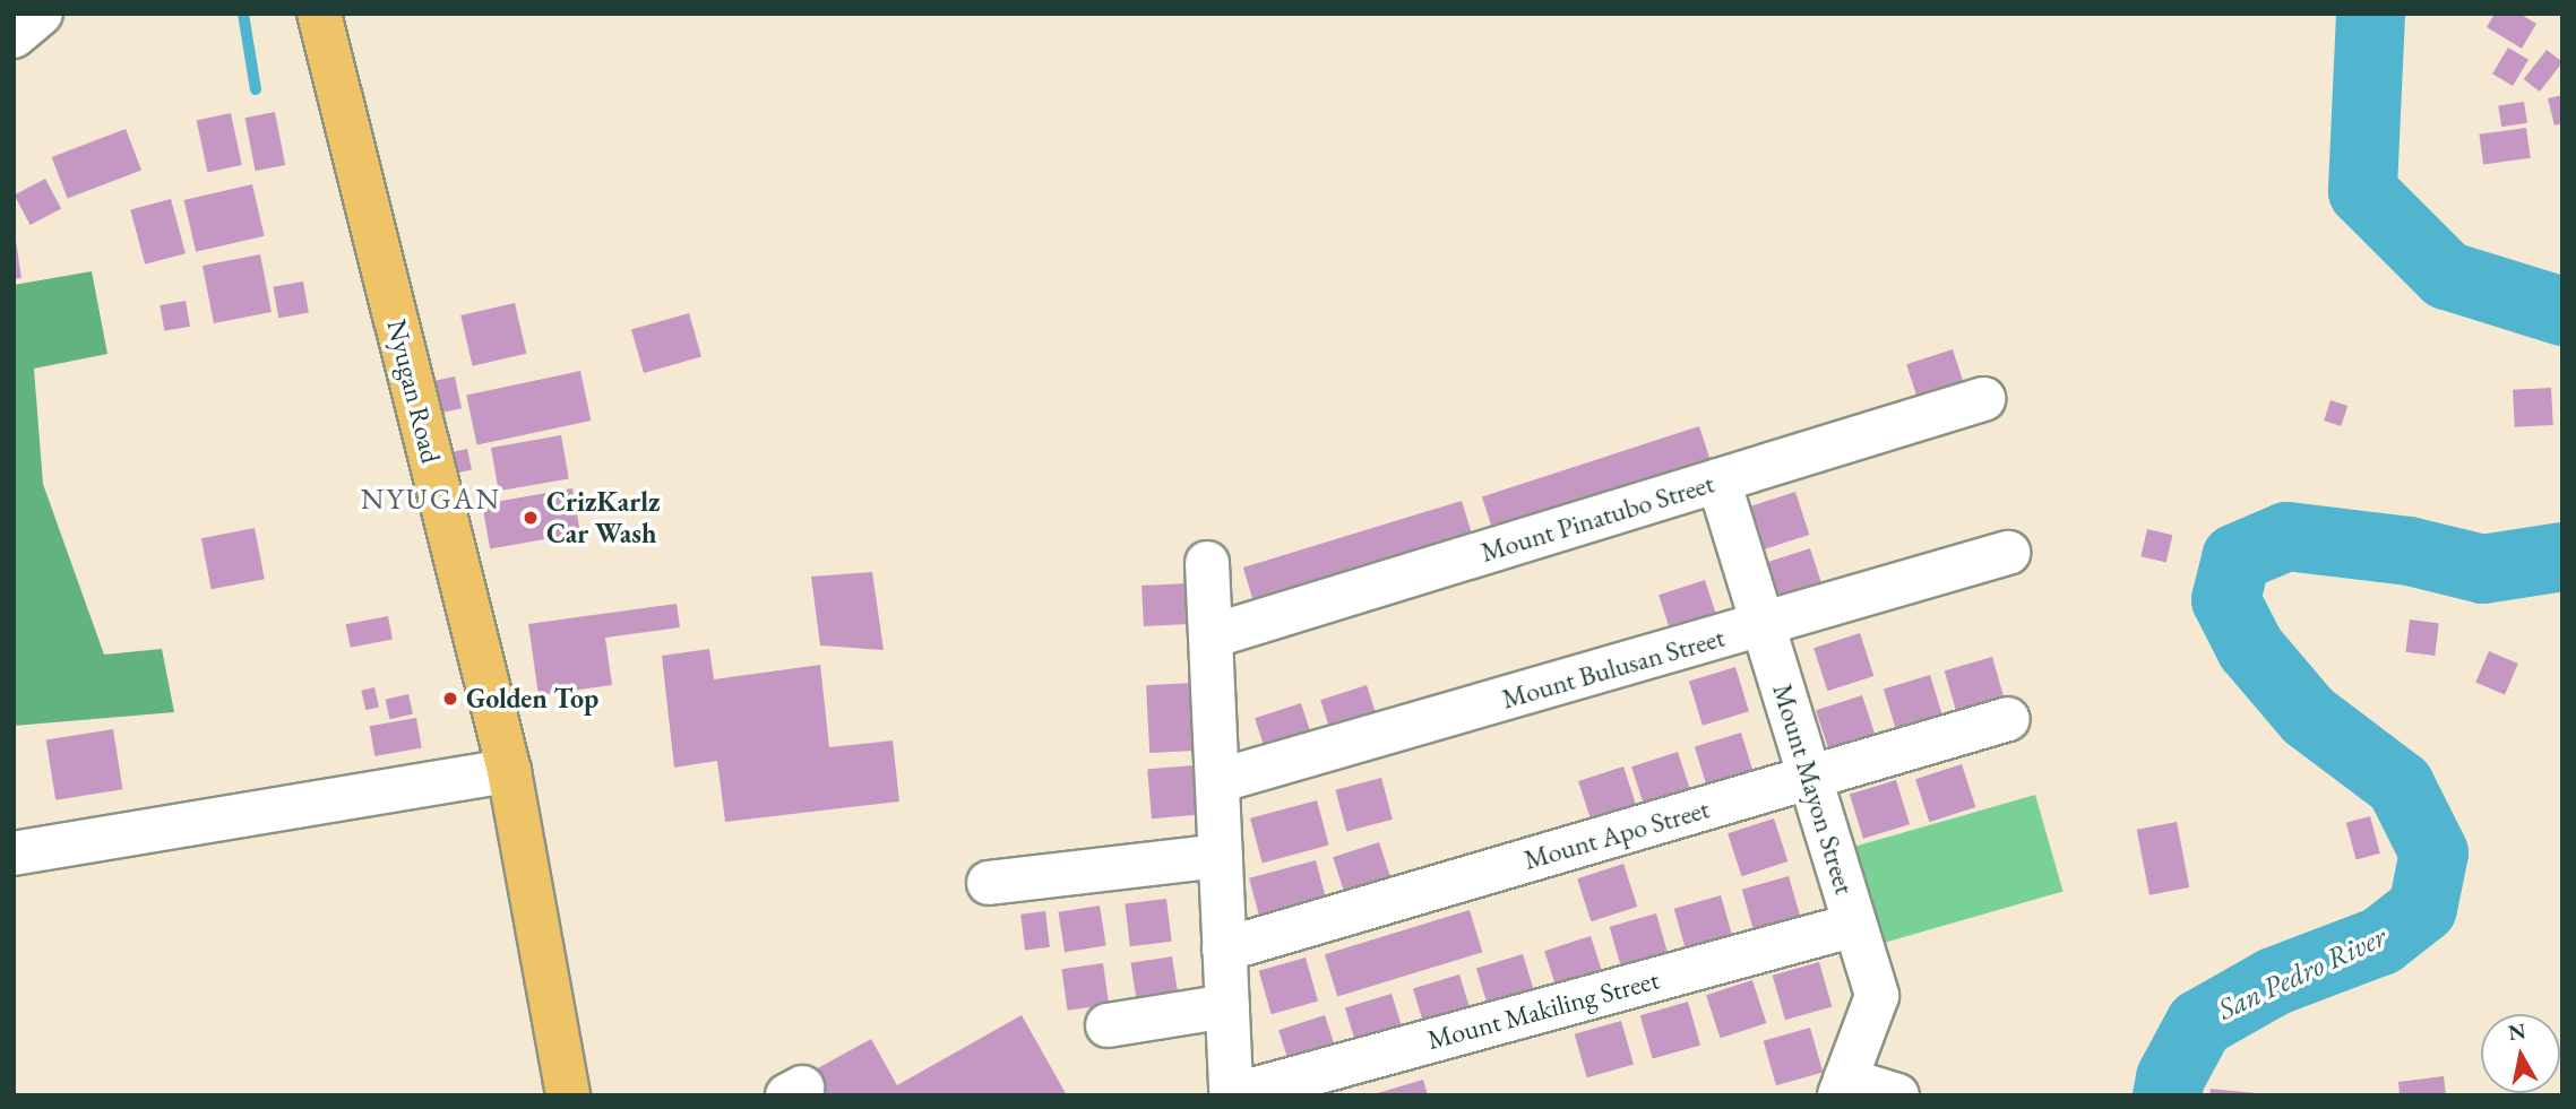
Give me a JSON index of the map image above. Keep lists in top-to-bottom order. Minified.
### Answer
{"streets":{"main road":["Nyugan Road"],"street":["Mount Pinatubo Street","Mount Bulusan Street","Mount Mayon Street","Mount Apo Street","Mount Makiling Street"]},"crossings":[["Mount Pinatubo Street","Mount Mayon Street"],["Mount Bulusan Street","Mount Mayon Street"],["Mount Mayon Street","Mount Apo Street"],["Mount Mayon Street","Mount Makiling Street"]],"districts":["NYUGAN"],"water":["San Pedro River"],"places":["CrizKarlz Car Wash","Golden Top"],"north":"top"}
